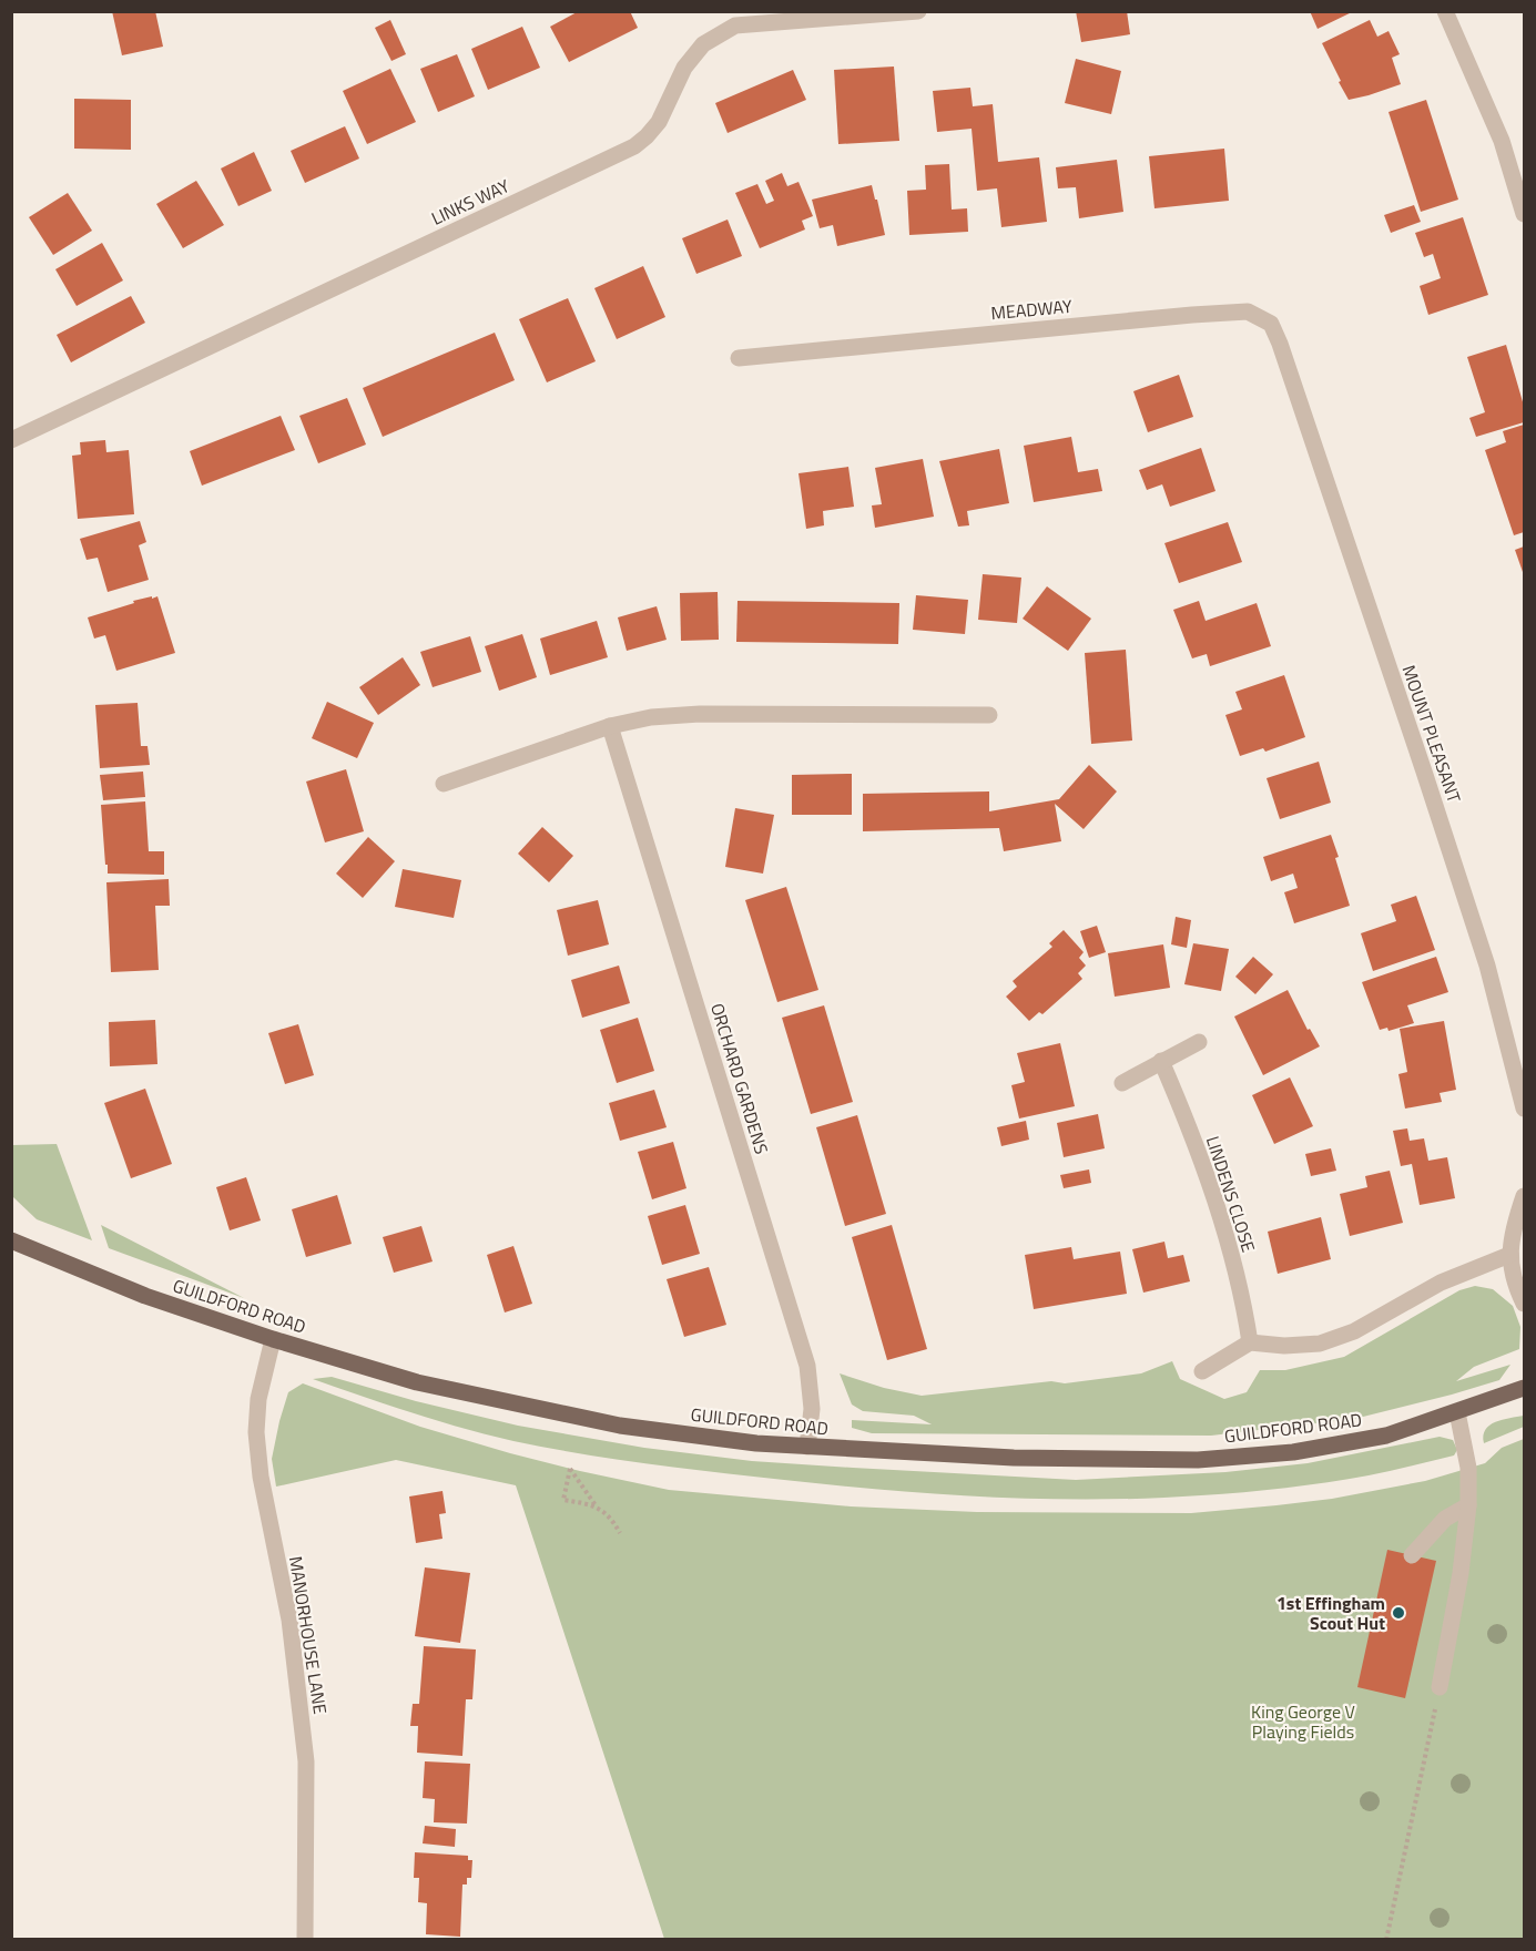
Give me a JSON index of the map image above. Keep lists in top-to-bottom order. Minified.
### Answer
{"streets":{"main road":["GUILDFORD ROAD"],"street":["LINKS WAY","MEADWAY","MOUNT PLEASANT","ORCHARD GARDENS","LINDENS CLOSE","MANORHOUSE LANE"]},"crossings":[["MEADWAY","MOUNT PLEASANT"],["ORCHARD GARDENS","GUILDFORD ROAD"],["GUILDFORD ROAD","MANORHOUSE LANE"]],"parks":["King George V Playing Fields"],"places":["1st Effingham Scout Hut"]}
